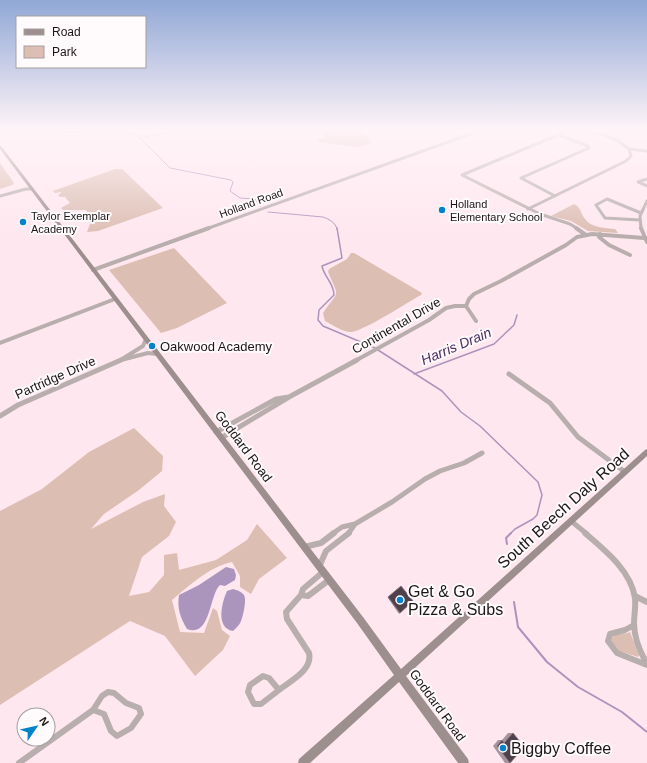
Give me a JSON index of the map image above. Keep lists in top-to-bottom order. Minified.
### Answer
{"streets":{"main road":["Goddard Road","South Beech Daly Road"],"street":["Holland Road","Continental Drive","Partridge Drive"]},"crossings":[["Holland Road","Goddard Road"],["Continental Drive","Goddard Road"],["Goddard Road","South Beech Daly Road"]],"water":["Harris Drain"],"places":["Holland Elementary School","Taylor Exemplar Academy","Oakwood Academy","Get & Go Pizza & Subs","Biggby Coffee"],"legend":["Road","Park"],"north":"top right"}
